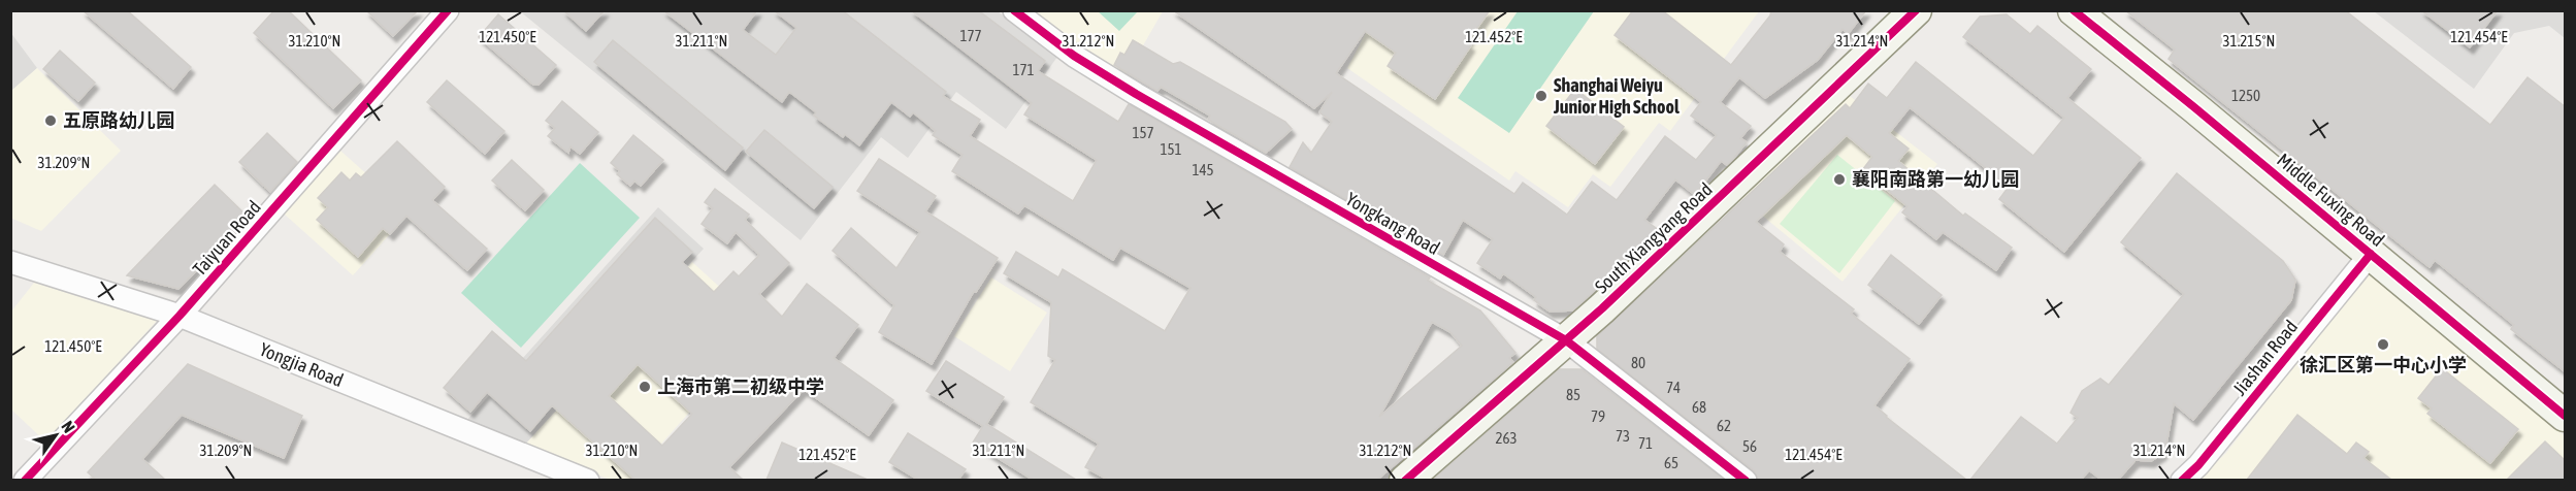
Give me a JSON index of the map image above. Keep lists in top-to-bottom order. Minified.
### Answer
{"streets":{"street":["Middle Fuxing Road","Yongkang Road","Taiyuan Road","South Xiangyang Road","Jiashan Road","Yongjia Road"]},"crossings":[["Middle Fuxing Road","Jiashan Road"],["Yongkang Road","South Xiangyang Road"],["Taiyuan Road","Yongjia Road"]],"places":["Shanghai Weiyu Junior High School","五原路幼儿园","襄阳南路第一幼儿园","徐汇区第一中心小学","上海市第二初级中学"],"house_numbers":["177","171","1250","157","151","145","80","74","85","68","79","62","73","263","71","56","65"],"north":"top right","coordinates":["121.450°E","121.454°E","121.452°E","31.214°N","31.215°N","31.210°N","31.211°N","31.212°N","31.209°N"]}
